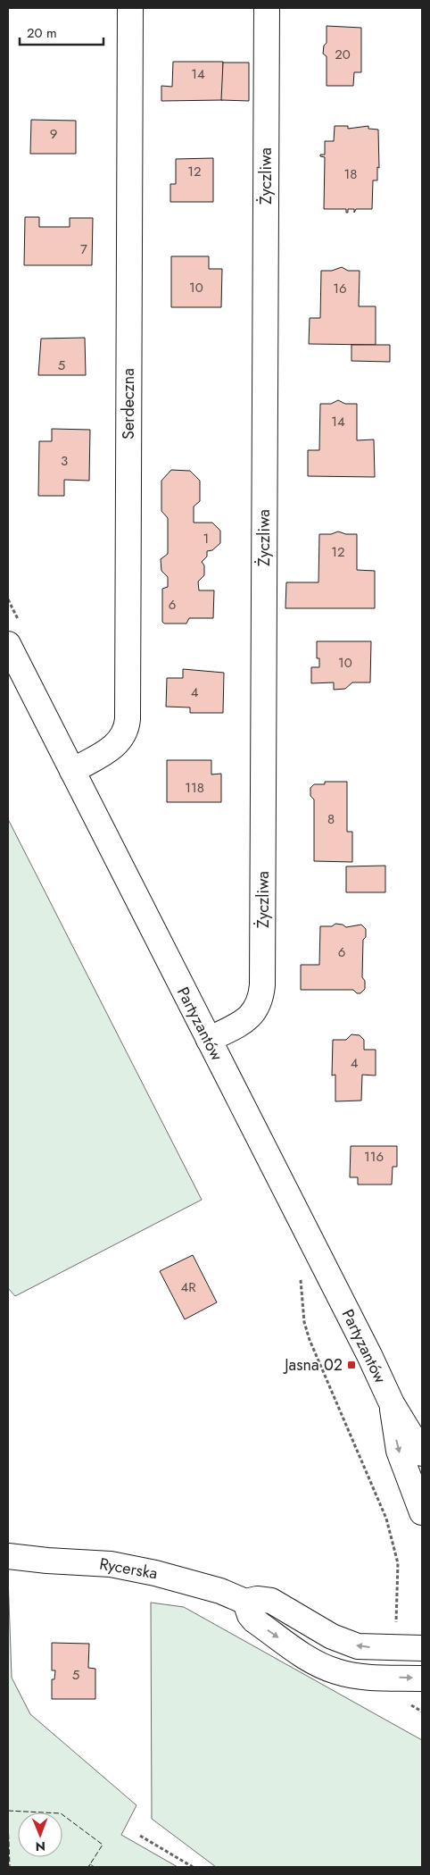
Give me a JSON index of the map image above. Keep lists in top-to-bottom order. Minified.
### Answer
{"streets":{"street":["Życzliwa","Serdeczna","Partyzantów","Rycerska"]},"crossings":[["Życzliwa","Partyzantów"],["Serdeczna","Partyzantów"]],"places":{"transit":["Jasna 02"]},"house_numbers":["20","14","9","12","18","7","10","16","5","14","3","1","12","6","10","4","118","8","6","4","116","4R","5"],"scale_bar":"20 m","north":"bottom"}
